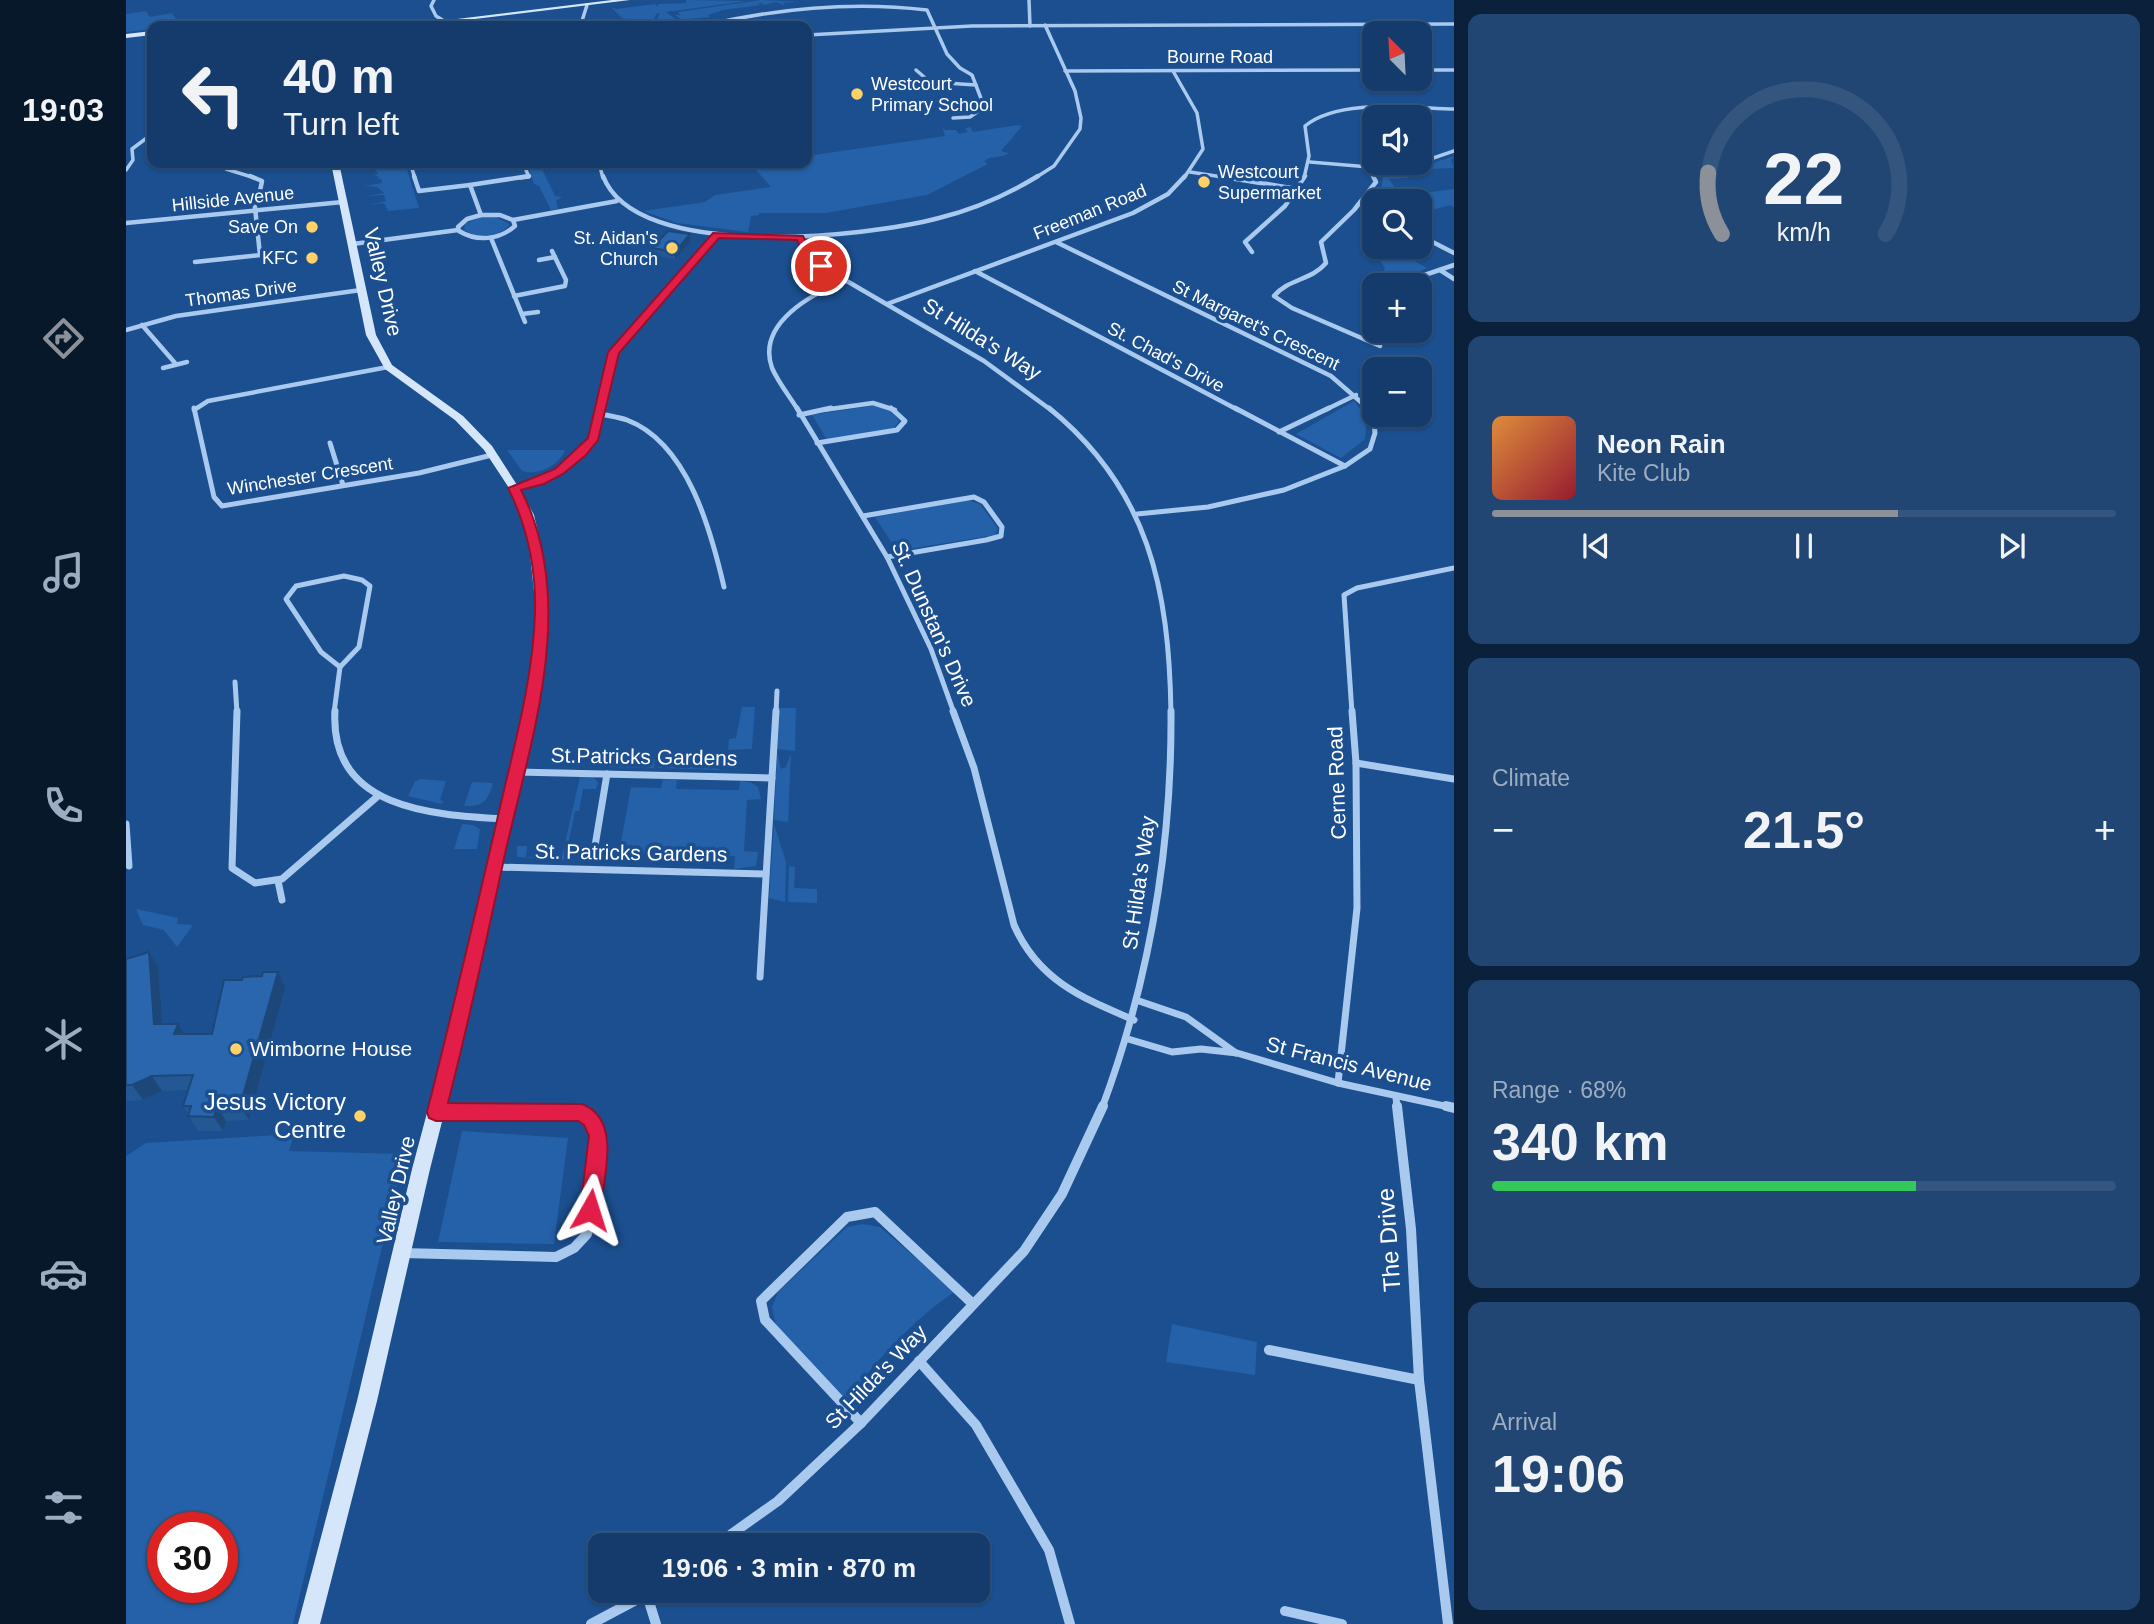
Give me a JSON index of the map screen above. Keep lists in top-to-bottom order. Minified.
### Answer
{"streets":{"street":["Bourne Road","Hillside Avenue","Freeman Road","Valley Drive","Thomas Drive","St Margaret's Crescent","St Hilda's Way","St. Chad's Drive","Winchester Crescent","St. Dunstan's Drive","St.Patricks Gardens","Cerne Road","St. Patricks Gardens","St Francis Avenue","The Drive"]},"crossings":[["Bourne Road","Freeman Road"],["Hillside Avenue","Valley Drive"],["Freeman Road","St Margaret's Crescent"],["Freeman Road","St Hilda's Way"],["Freeman Road","St. Chad's Drive"],["Valley Drive","Thomas Drive"],["Valley Drive","Winchester Crescent"],["Valley Drive","St.Patricks Gardens"],["Valley Drive","St. Patricks Gardens"],["St Margaret's Crescent","St Hilda's Way"],["St Margaret's Crescent","St. Chad's Drive"],["St Hilda's Way","St. Dunstan's Drive"],["St Hilda's Way","St Francis Avenue"],["Cerne Road","St Francis Avenue"],["St Francis Avenue","The Drive"]],"places":["Westcourt Primary School","Westcourt Supermarket","Save On","St. Aidan's Church","KFC","Wimborne House","Jesus Victory Centre"],"north":"top left","page":{"tabs":"19:03","map_buttons":["+","−"],"turn":["40 m","Turn left"],"song":["Neon Rain","Kite Club"],"tile":["Climate",["Range · 68%","340 km"],["Arrival","19:06"]],"heat":["−","21.5°","+"],"limit":"30","trip":"19:06 · 3 min · 870 m","gauge":["22","km/h"]}}
